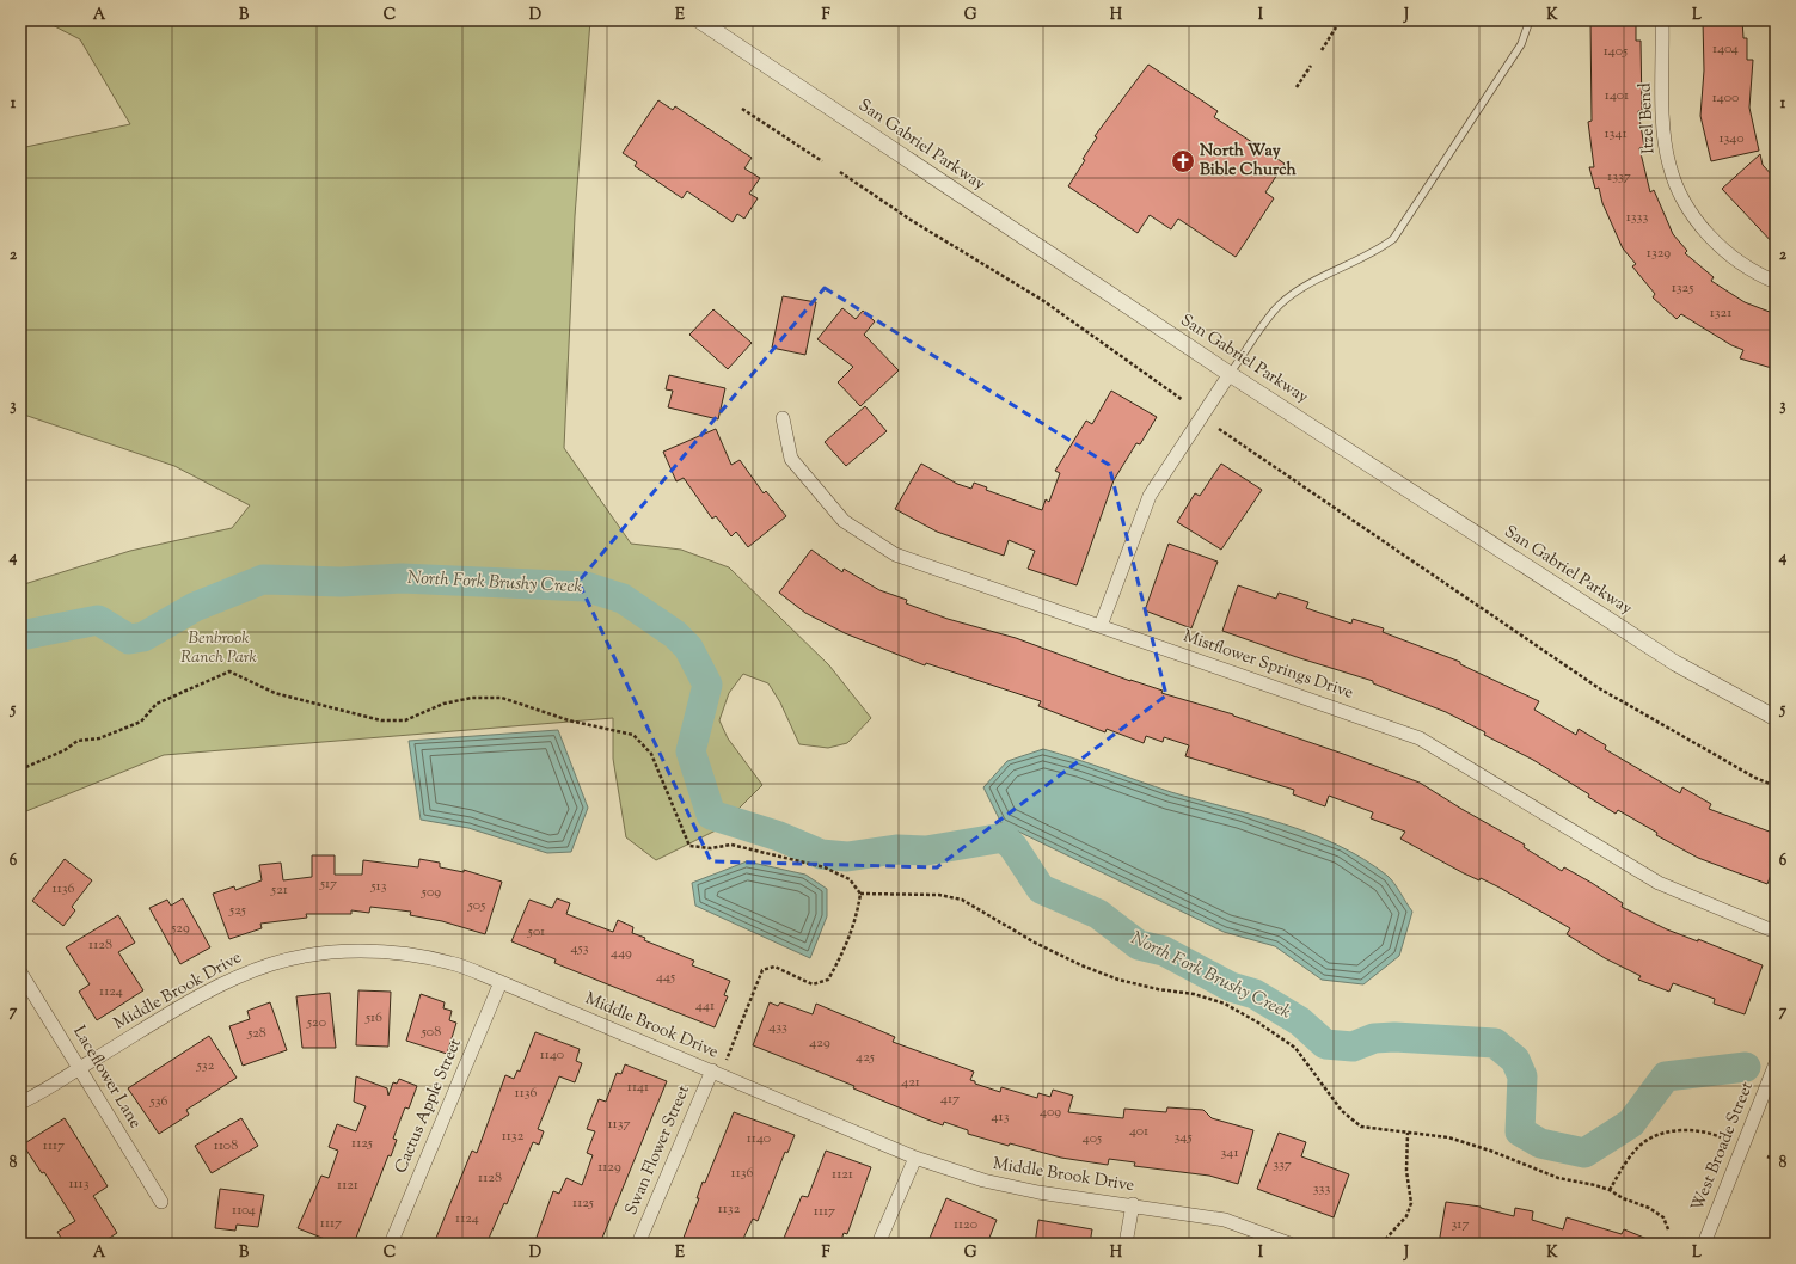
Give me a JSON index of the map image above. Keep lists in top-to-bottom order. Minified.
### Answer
{"streets":{"street":["Itzel Bend","San Gabriel Parkway","Mistflower Springs Drive","Middle Brook Drive","Laceflower Lane","Cactus Apple Street","West Broade Street","Swan Flower Street"]},"crossings":[["Middle Brook Drive","Laceflower Lane"],["Middle Brook Drive","Cactus Apple Street"],["Middle Brook Drive","Swan Flower Street"]],"water":["North Fork Brushy Creek"],"parks":["Benbrook Ranch Park"],"places":{"church":["North Way Bible Church"]},"house_numbers":["1404","1405","1401","1400","1341","1340","1337","1333","1329","1325","1321","517","513","1136","521","509","505","525","529","501","1128","453","449","445","1124","441","516","520","433","508","528","429","1140","425","532","421","1141","1136","417","536","409","413","1137","401","1132","345","1140","405","1125","1117","1108","341","337","1129","1136","1121","1128","1113","1121","333","1125","1132","1104","1117","1124","1117","1120","317"],"grid":{"columns":["A","B","C","D","E","F","G","H","I","J","K","L"],"rows":["1","2","3","4","5","6","7","8"]}}
